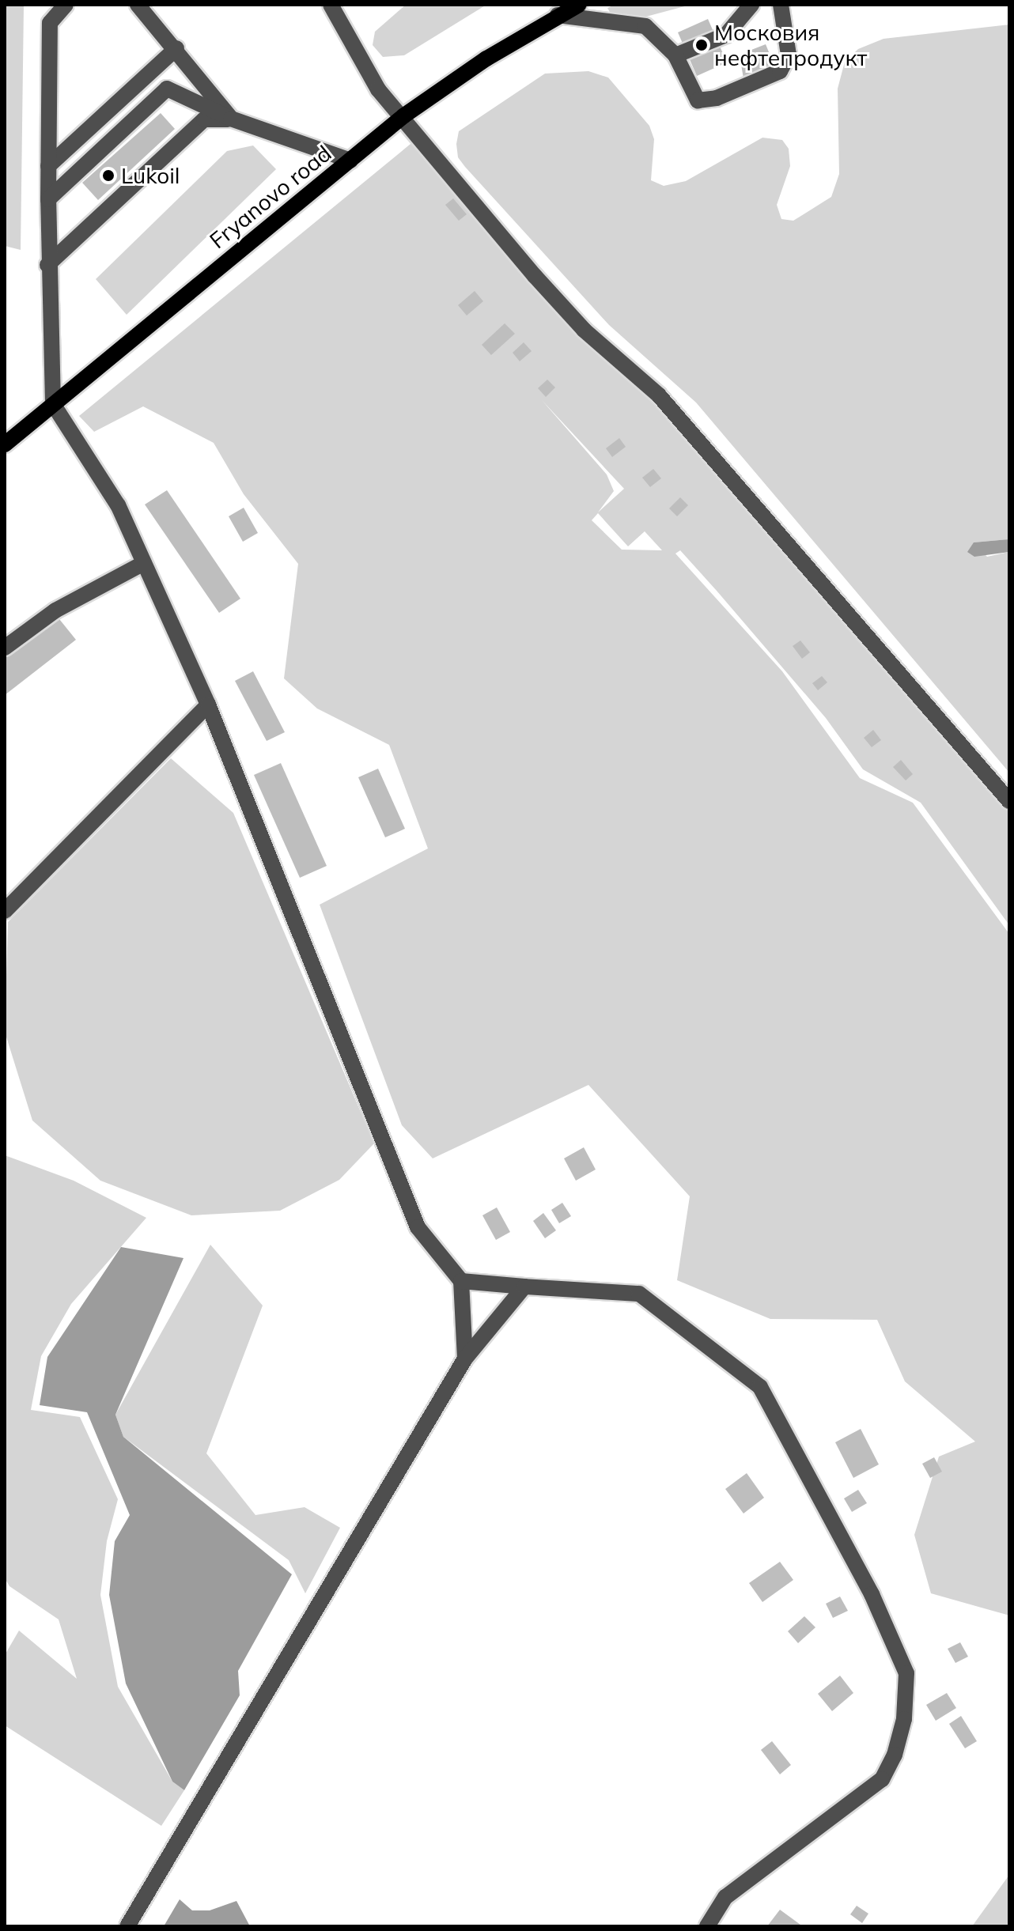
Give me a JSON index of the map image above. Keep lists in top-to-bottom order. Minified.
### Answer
{"streets":{"main road":["Fryanovo road"]},"places":["Московия нефтепродукт","Lukoil"]}
